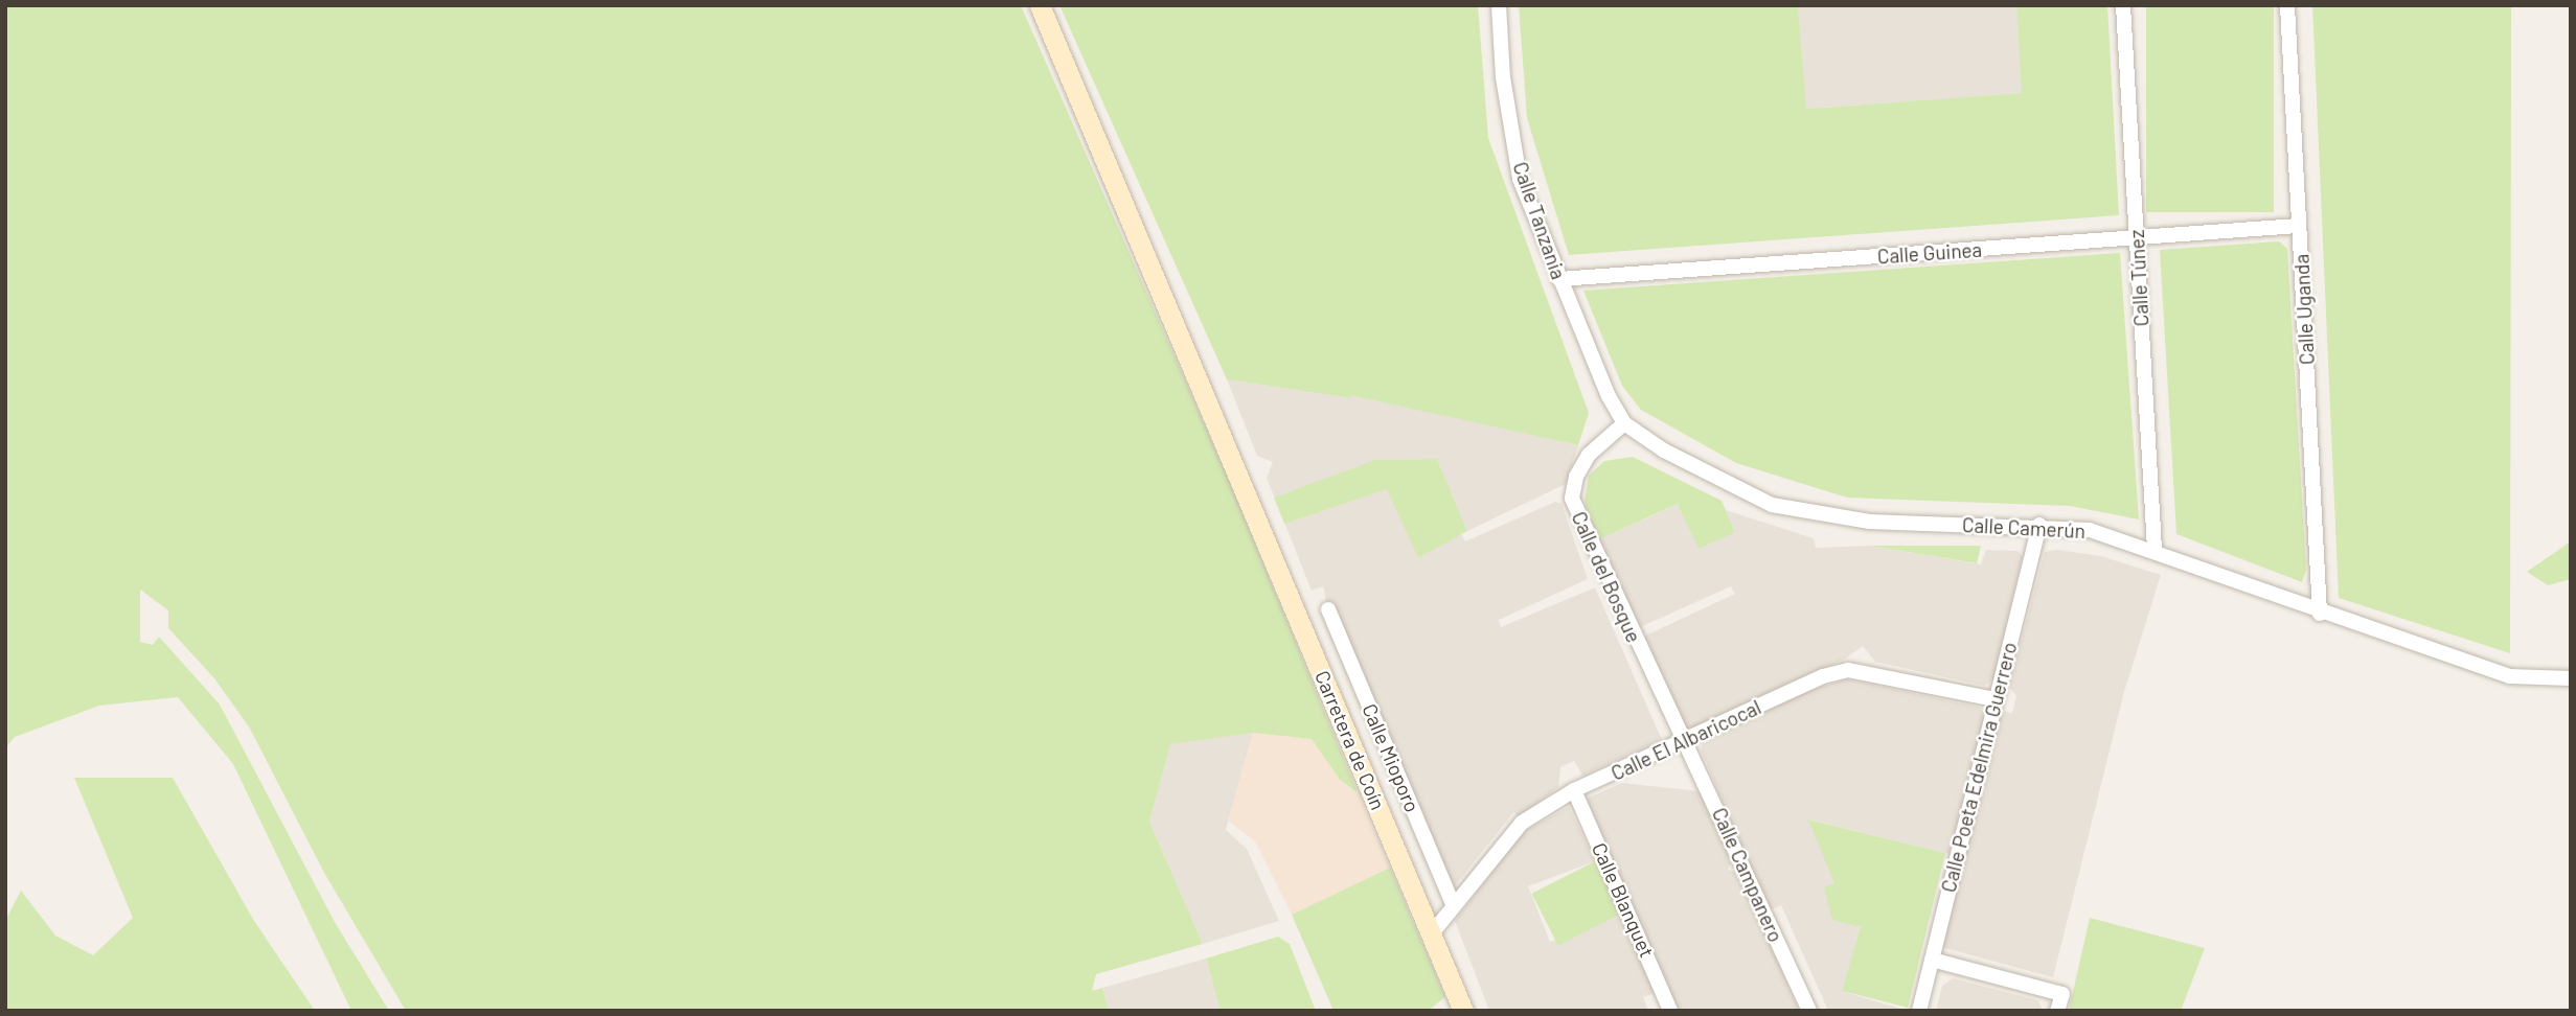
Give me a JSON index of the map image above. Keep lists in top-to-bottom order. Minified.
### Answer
{"streets":{"street":["Calle Tanzania","Calle Guinea","Calle Túnez","Calle Uganda","Calle Camerún","Calle del Bosque","Carretera de Coín","Calle El Albaricocal","Calle Mioporo","Calle Poeta Edelmira Guerrero","Calle Campanero","Calle Blanquet"]},"crossings":[["Calle Tanzania","Calle Guinea"],["Calle Tanzania","Calle Camerún"],["Calle Tanzania","Calle del Bosque"],["Calle Guinea","Calle Túnez"],["Calle Guinea","Calle Uganda"],["Calle Túnez","Calle Camerún"],["Calle Uganda","Calle Camerún"],["Calle Camerún","Calle del Bosque"],["Calle Camerún","Calle Poeta Edelmira Guerrero"],["Calle del Bosque","Calle El Albaricocal"],["Calle del Bosque","Calle Campanero"],["Carretera de Coín","Calle El Albaricocal"],["Calle El Albaricocal","Calle Mioporo"],["Calle El Albaricocal","Calle Poeta Edelmira Guerrero"],["Calle El Albaricocal","Calle Campanero"],["Calle El Albaricocal","Calle Blanquet"]]}
